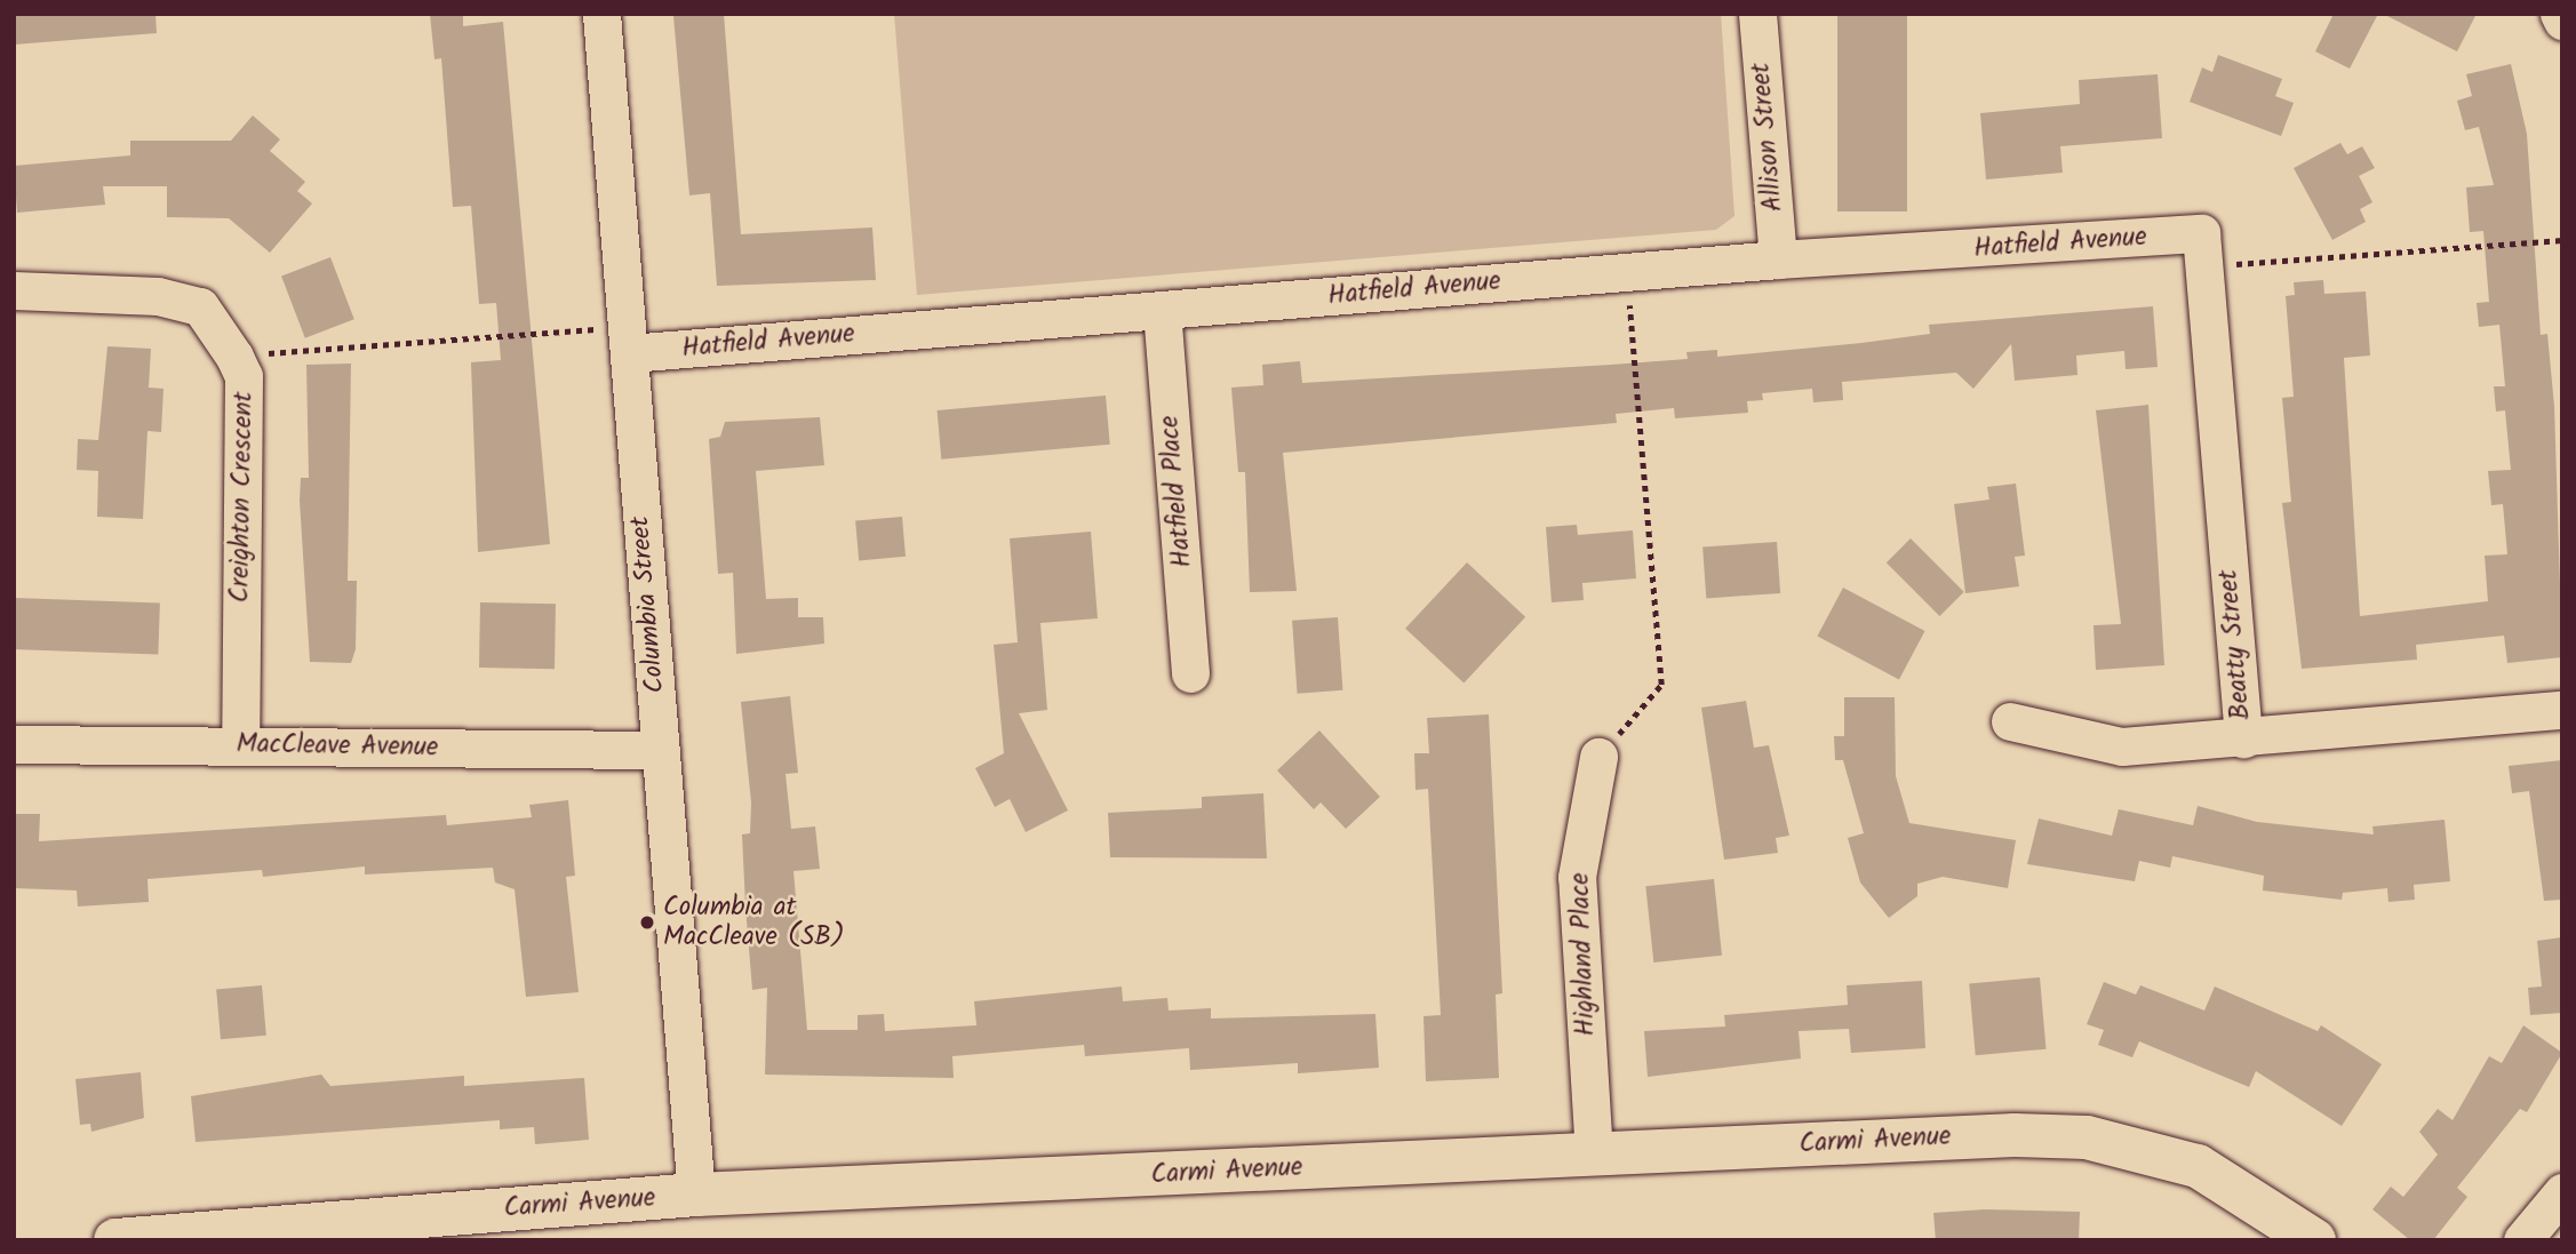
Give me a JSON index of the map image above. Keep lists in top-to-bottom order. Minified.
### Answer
{"streets":{"street":["Allison Street","Hatfield Avenue","Hatfield Place","Creighton Crescent","Columbia Street","Beatty Street","MacCleave Avenue","Highland Place","Carmi Avenue"]},"crossings":[["Allison Street","Hatfield Avenue"],["Hatfield Avenue","Hatfield Place"],["Hatfield Avenue","Columbia Street"],["Hatfield Avenue","Beatty Street"],["Creighton Crescent","MacCleave Avenue"],["Columbia Street","MacCleave Avenue"],["Columbia Street","Carmi Avenue"],["Highland Place","Carmi Avenue"]],"places":["Columbia at MacCleave (SB)"]}
